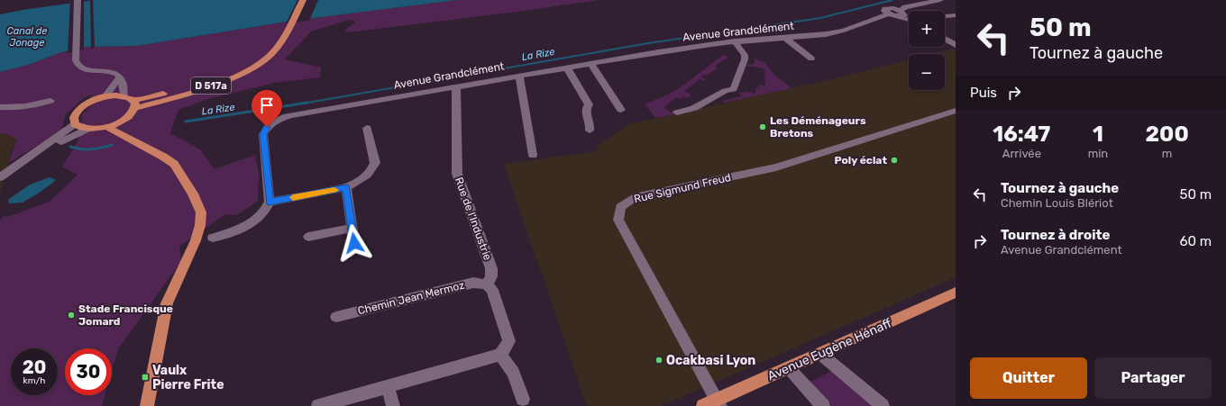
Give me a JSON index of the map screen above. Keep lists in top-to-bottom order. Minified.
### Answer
{"streets":{"main road":["D 517a","Avenue Eugène Hénaff"],"street":["Avenue Grandclément","Rue Sigmund Freud","Rue de l'Industrie","Chemin Jean Mermoz"]},"crossings":[["Avenue Grandclément","Rue de l'Industrie"],["Rue Sigmund Freud","Avenue Eugène Hénaff"],["Rue de l'Industrie","Chemin Jean Mermoz"]],"water":["Canal de Jonage","La Rize"],"places":{"other":["Les Déménageurs Bretons","Poly éclat","Stade Francisque Jomard","Ocakbasi Lyon"],"transit":["Vaulx Pierre Frite"]},"page":{"turn":["50 m","Tournez à gauche"],"map_buttons":["+","−"],"then":"Puis","eta":["16:47","Arrivée","1","min","200","m"],"list":[{"name":"Tournez à gauche","note":"Chemin Louis Blériot","value":"50 m"},{"name":"Tournez à droite","note":"Avenue Grandclément","value":"60 m"}],"speed":"20 km/h","limit":"30","buttons":["Quitter","Partager"]}}
